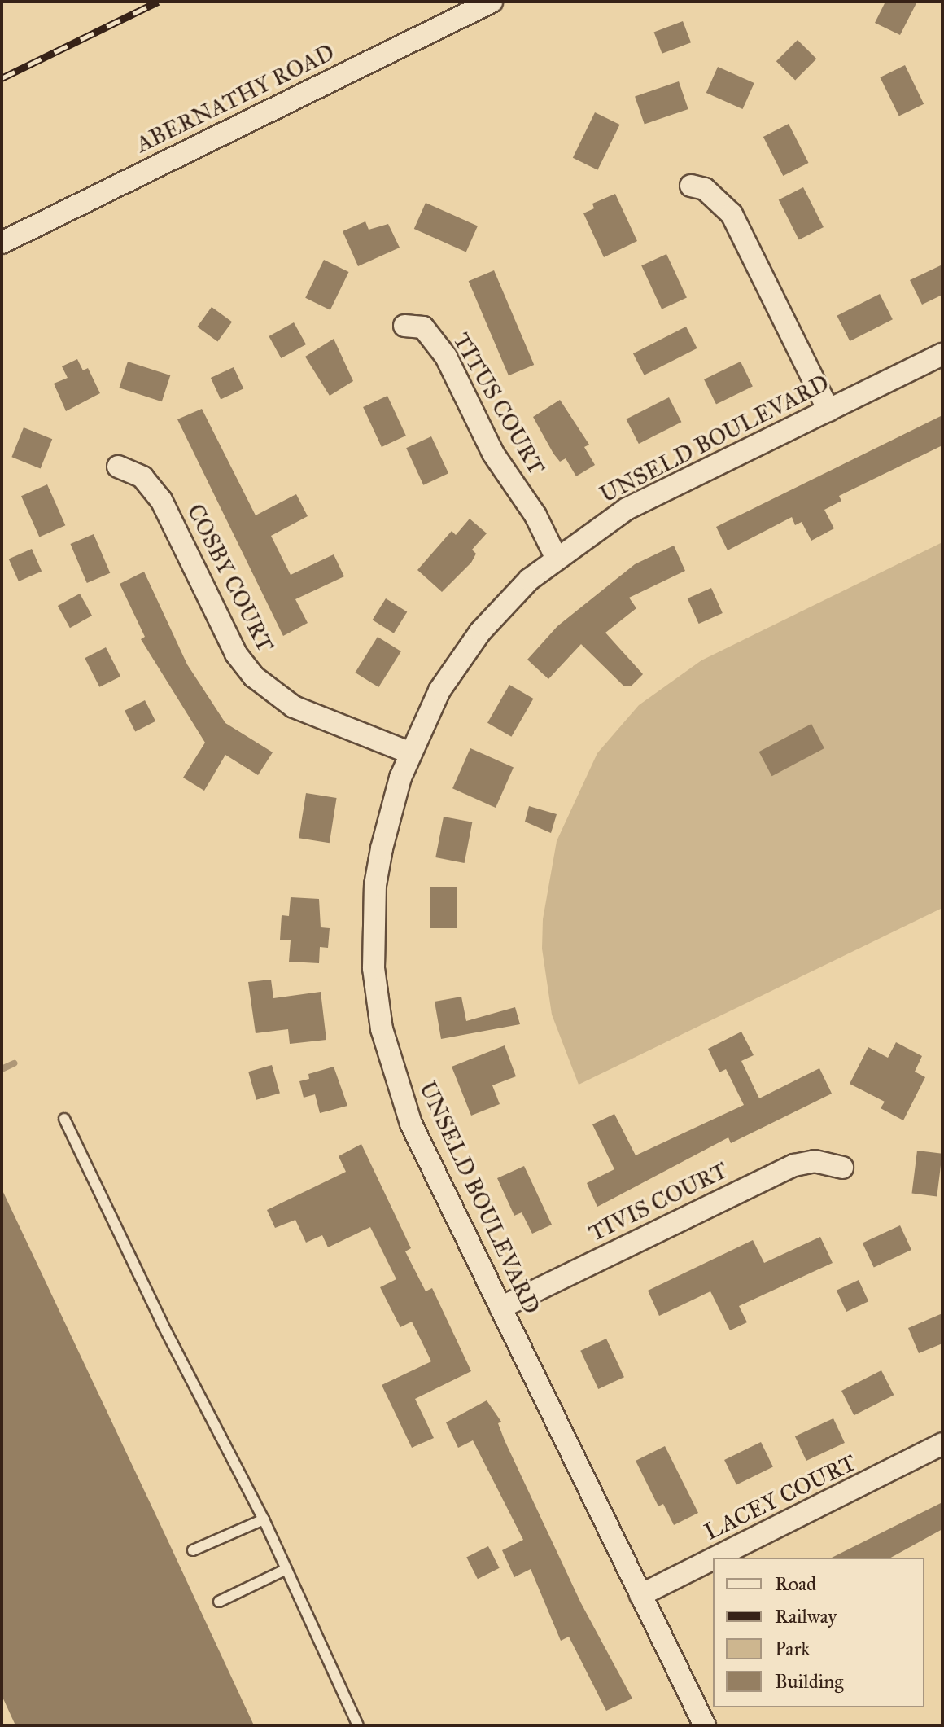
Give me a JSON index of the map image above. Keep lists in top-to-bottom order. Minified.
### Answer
{"streets":{"street":["ABERNATHY ROAD","TITUS COURT","UNSELD BOULEVARD","COSBY COURT","TIVIS COURT","LACEY COURT"]},"crossings":[["TITUS COURT","UNSELD BOULEVARD"],["UNSELD BOULEVARD","COSBY COURT"],["UNSELD BOULEVARD","TIVIS COURT"],["UNSELD BOULEVARD","LACEY COURT"]],"legend":["Road","Railway","Park","Building"]}
